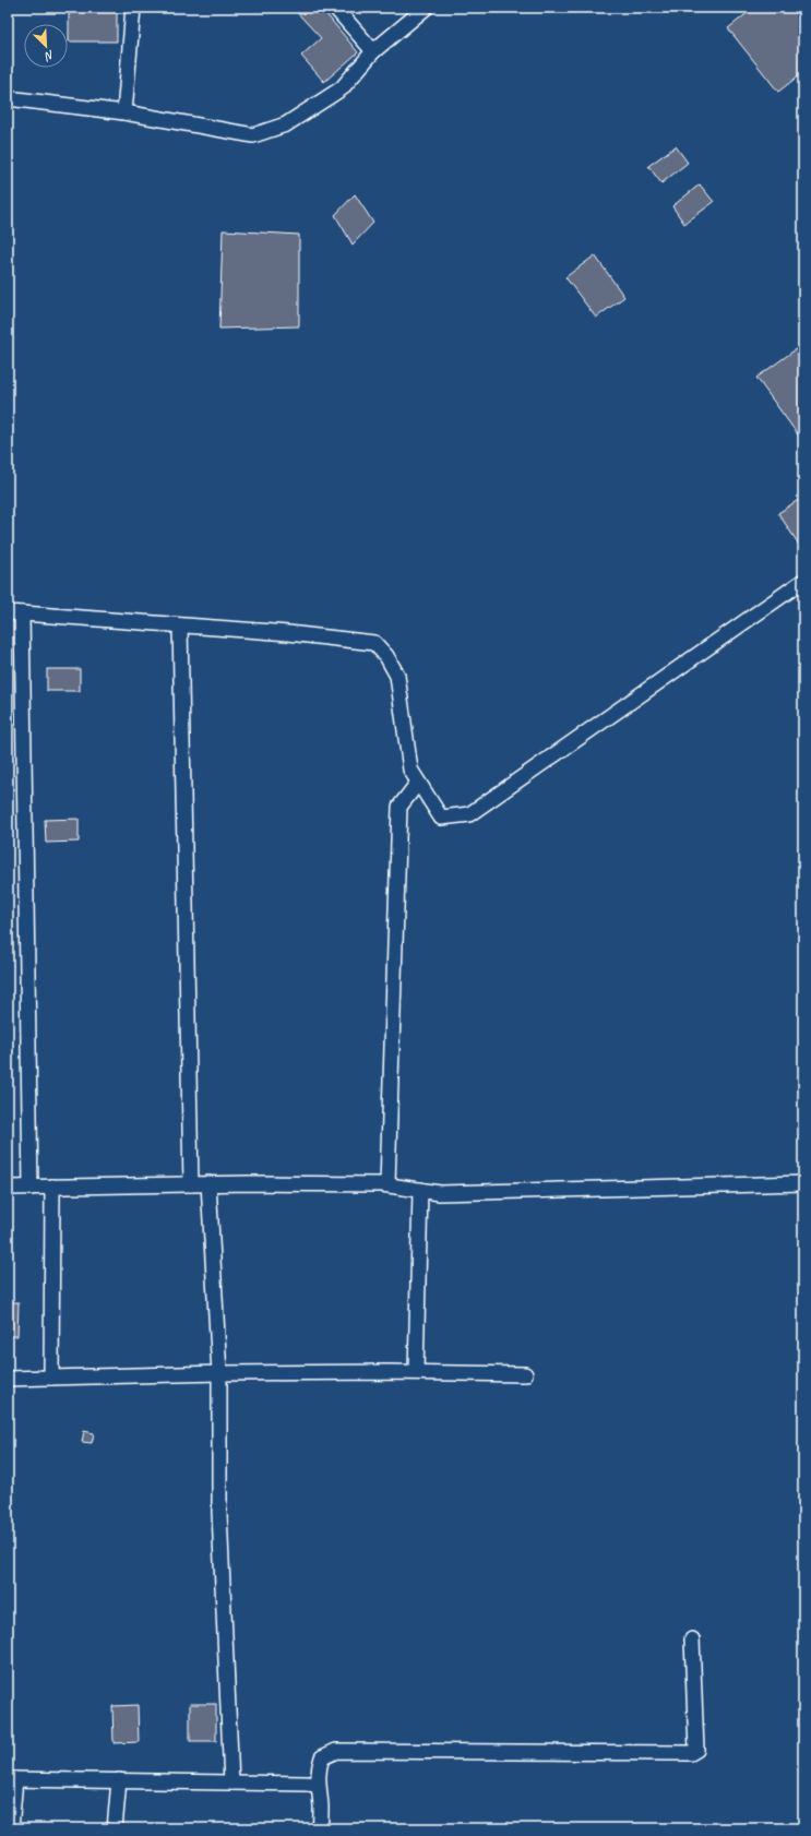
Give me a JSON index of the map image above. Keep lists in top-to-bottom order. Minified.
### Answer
{"north":"bottom right"}
